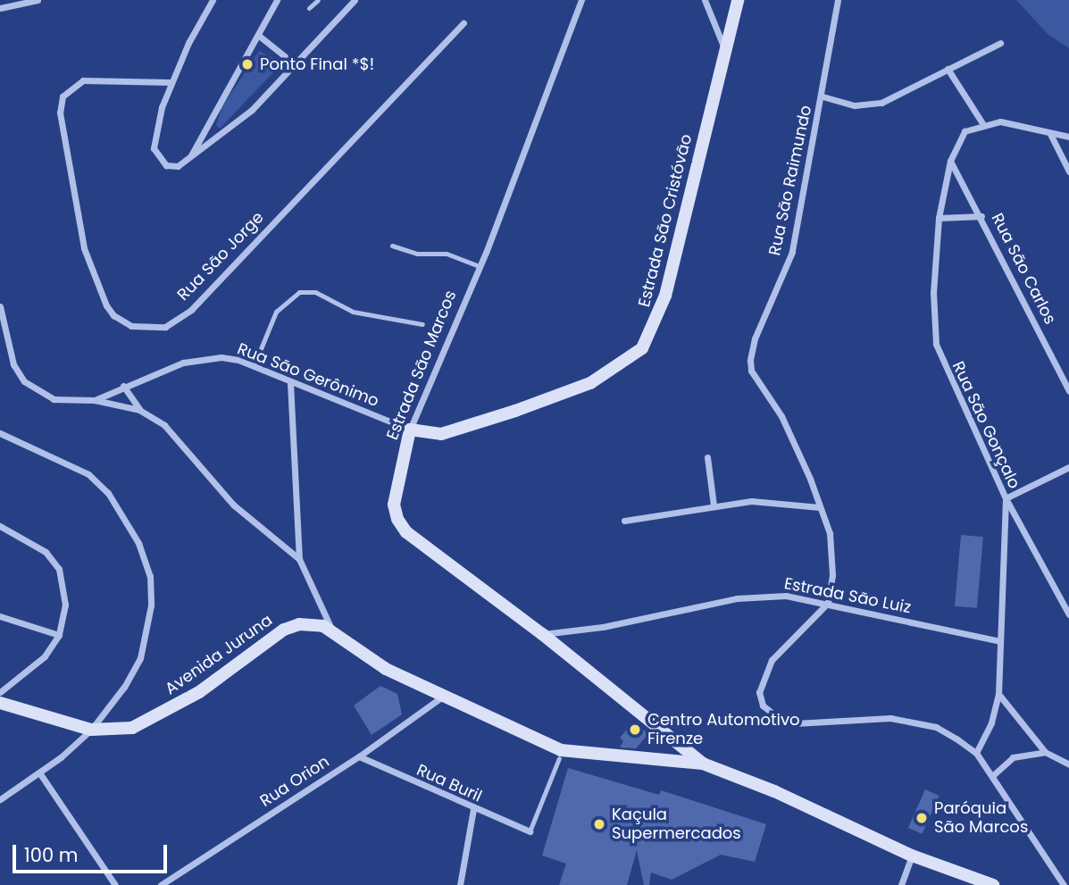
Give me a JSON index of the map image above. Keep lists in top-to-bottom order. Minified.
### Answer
{"streets":{"street":["Rua São Raimundo","Estrada São Cristóvão","Rua São Jorge","Rua São Carlos","Estrada São Marcos","Rua São Gerônimo","Rua São Gonçalo","Estrada São Luiz","Avenida Juruna","Rua Orion","Rua Buril"]},"crossings":[["Rua São Raimundo","Estrada São Luiz"],["Estrada São Cristóvão","Estrada São Marcos"],["Estrada São Cristóvão","Rua São Gerônimo"],["Rua São Carlos","Rua São Gonçalo"],["Estrada São Marcos","Rua São Gerônimo"],["Estrada São Marcos","Estrada São Luiz"],["Rua São Gonçalo","Estrada São Luiz"],["Rua Orion","Rua Buril"]],"places":["Ponto Final *$!","Centro Automotivo Firenze","Paróquia São Marcos","Kaçula Supermercados"],"scale_bar":"100 m"}
